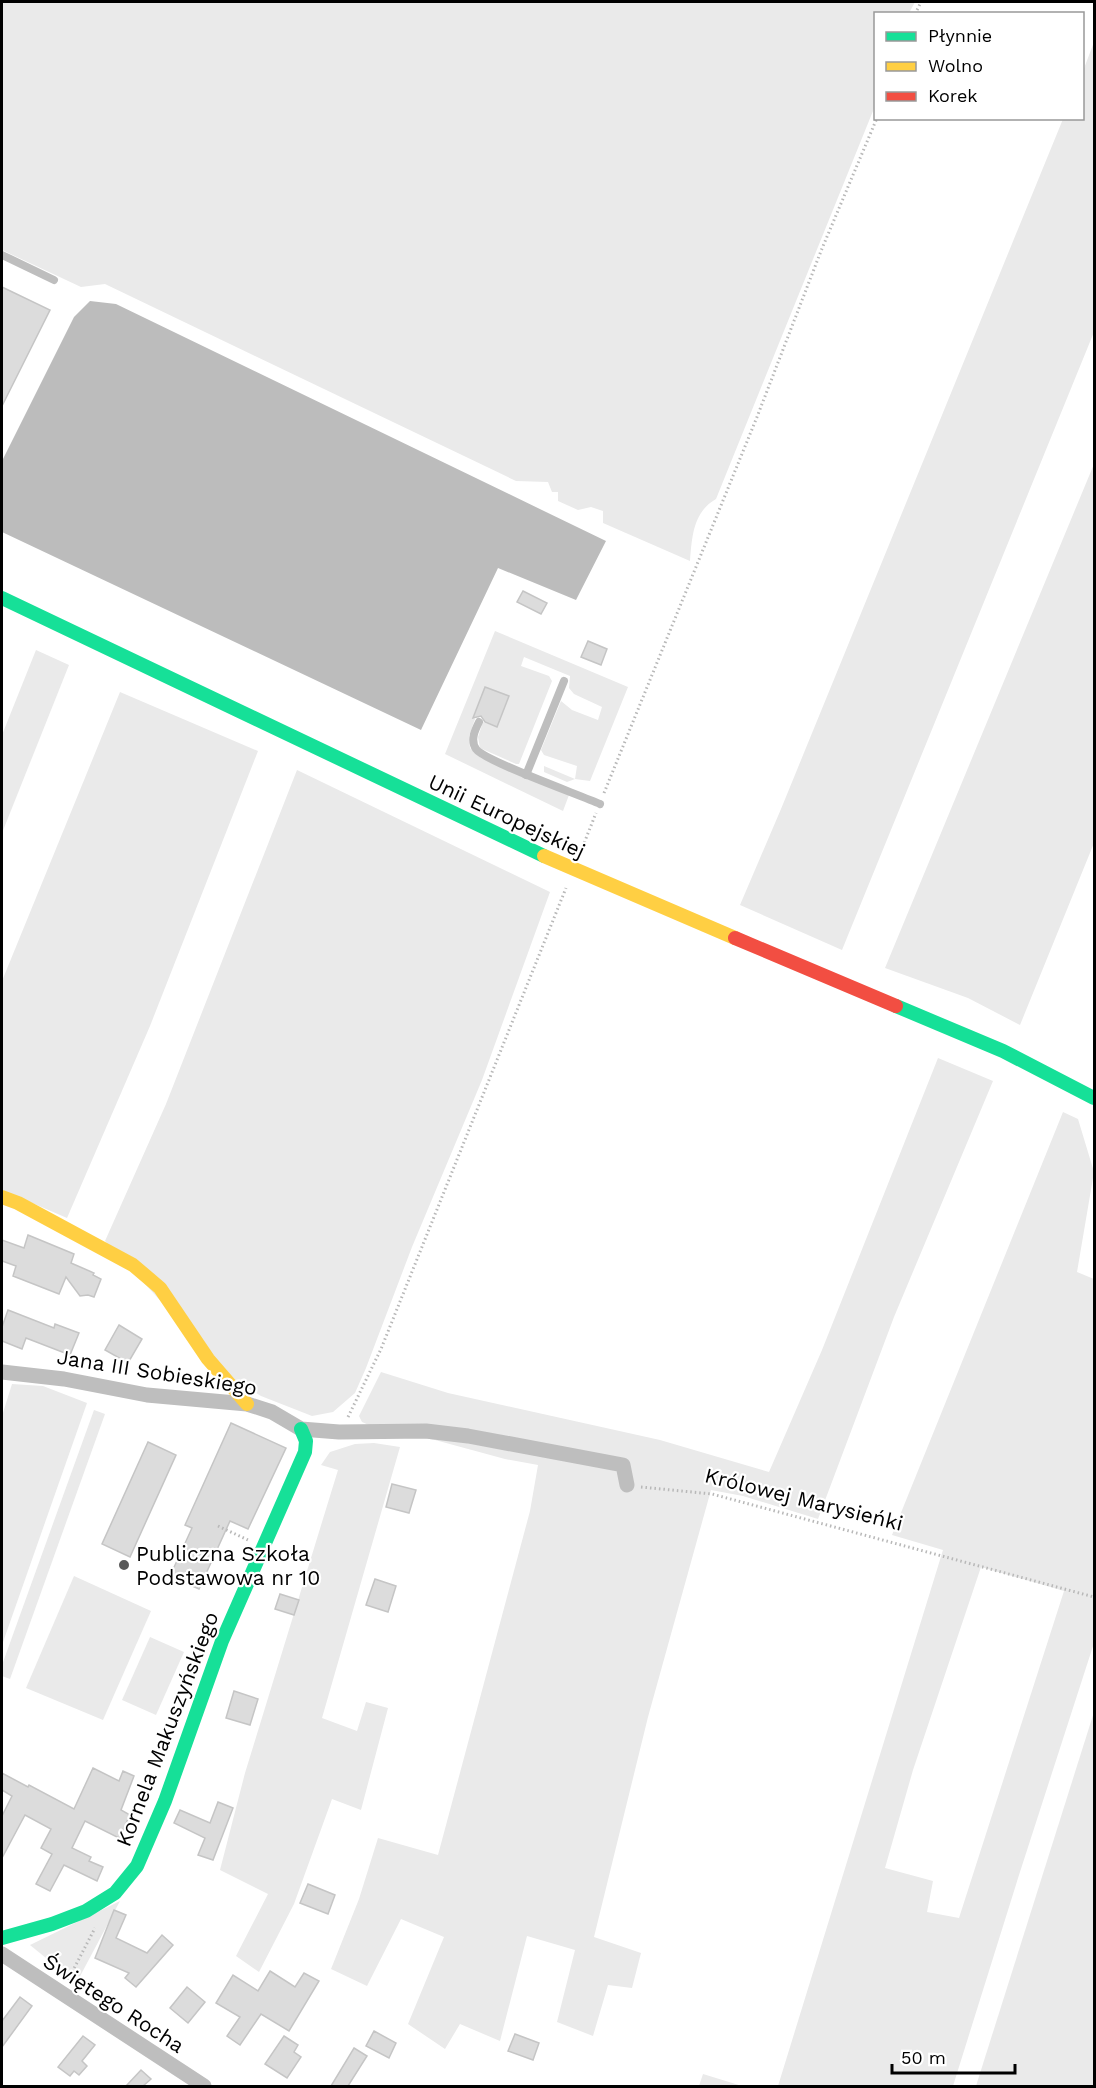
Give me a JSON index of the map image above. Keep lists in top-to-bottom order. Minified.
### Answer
{"streets":{"main road":["Unii Europejskiej","Kornela Makuszyńskiego"],"street":["Jana III Sobieskiego","Świętego Rocha"],"path":["Królowej Marysieńki"]},"crossings":[["Jana III Sobieskiego","Kornela Makuszyńskiego"]],"places":["Publiczna Szkoła Podstawowa nr 10"],"legend":["Płynnie","Wolno","Korek"],"scale_bar":"50 m"}
